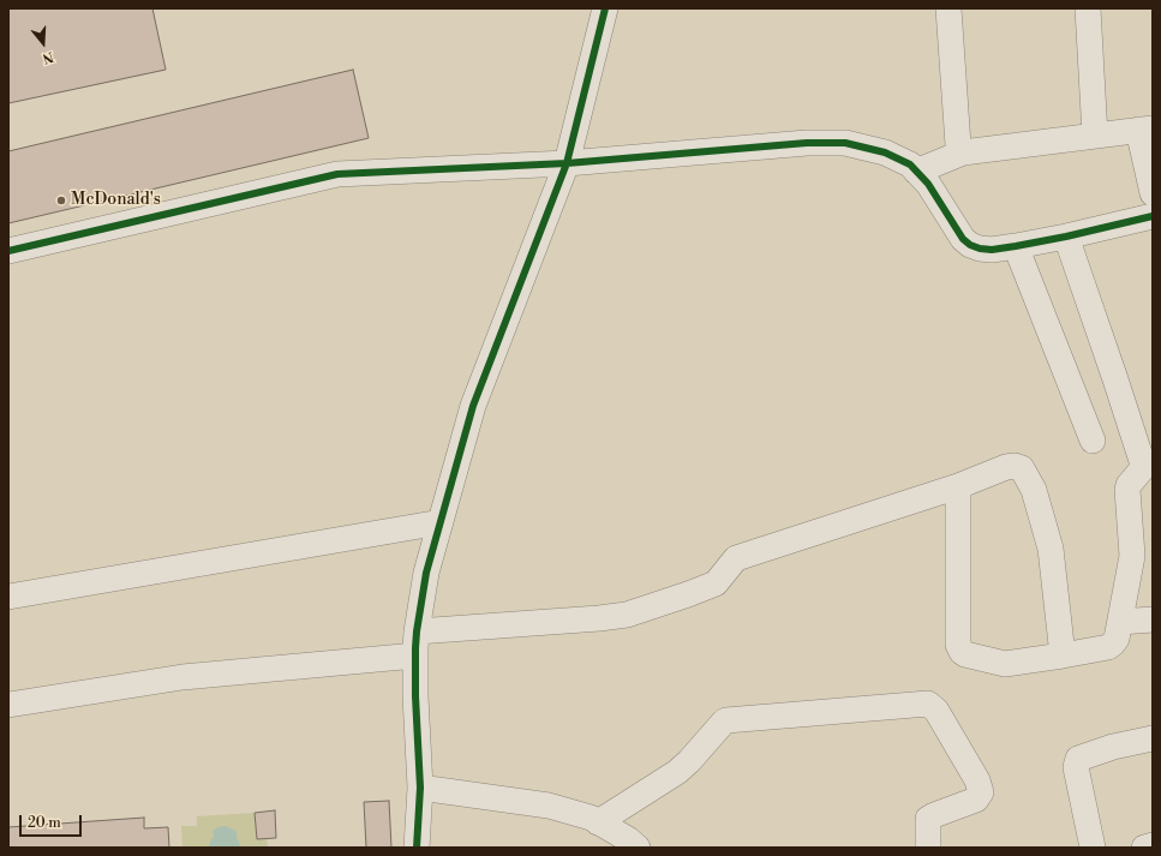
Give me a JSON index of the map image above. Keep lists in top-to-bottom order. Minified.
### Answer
{"places":["McDonald's"],"scale_bar":"20 m","north":"bottom"}
